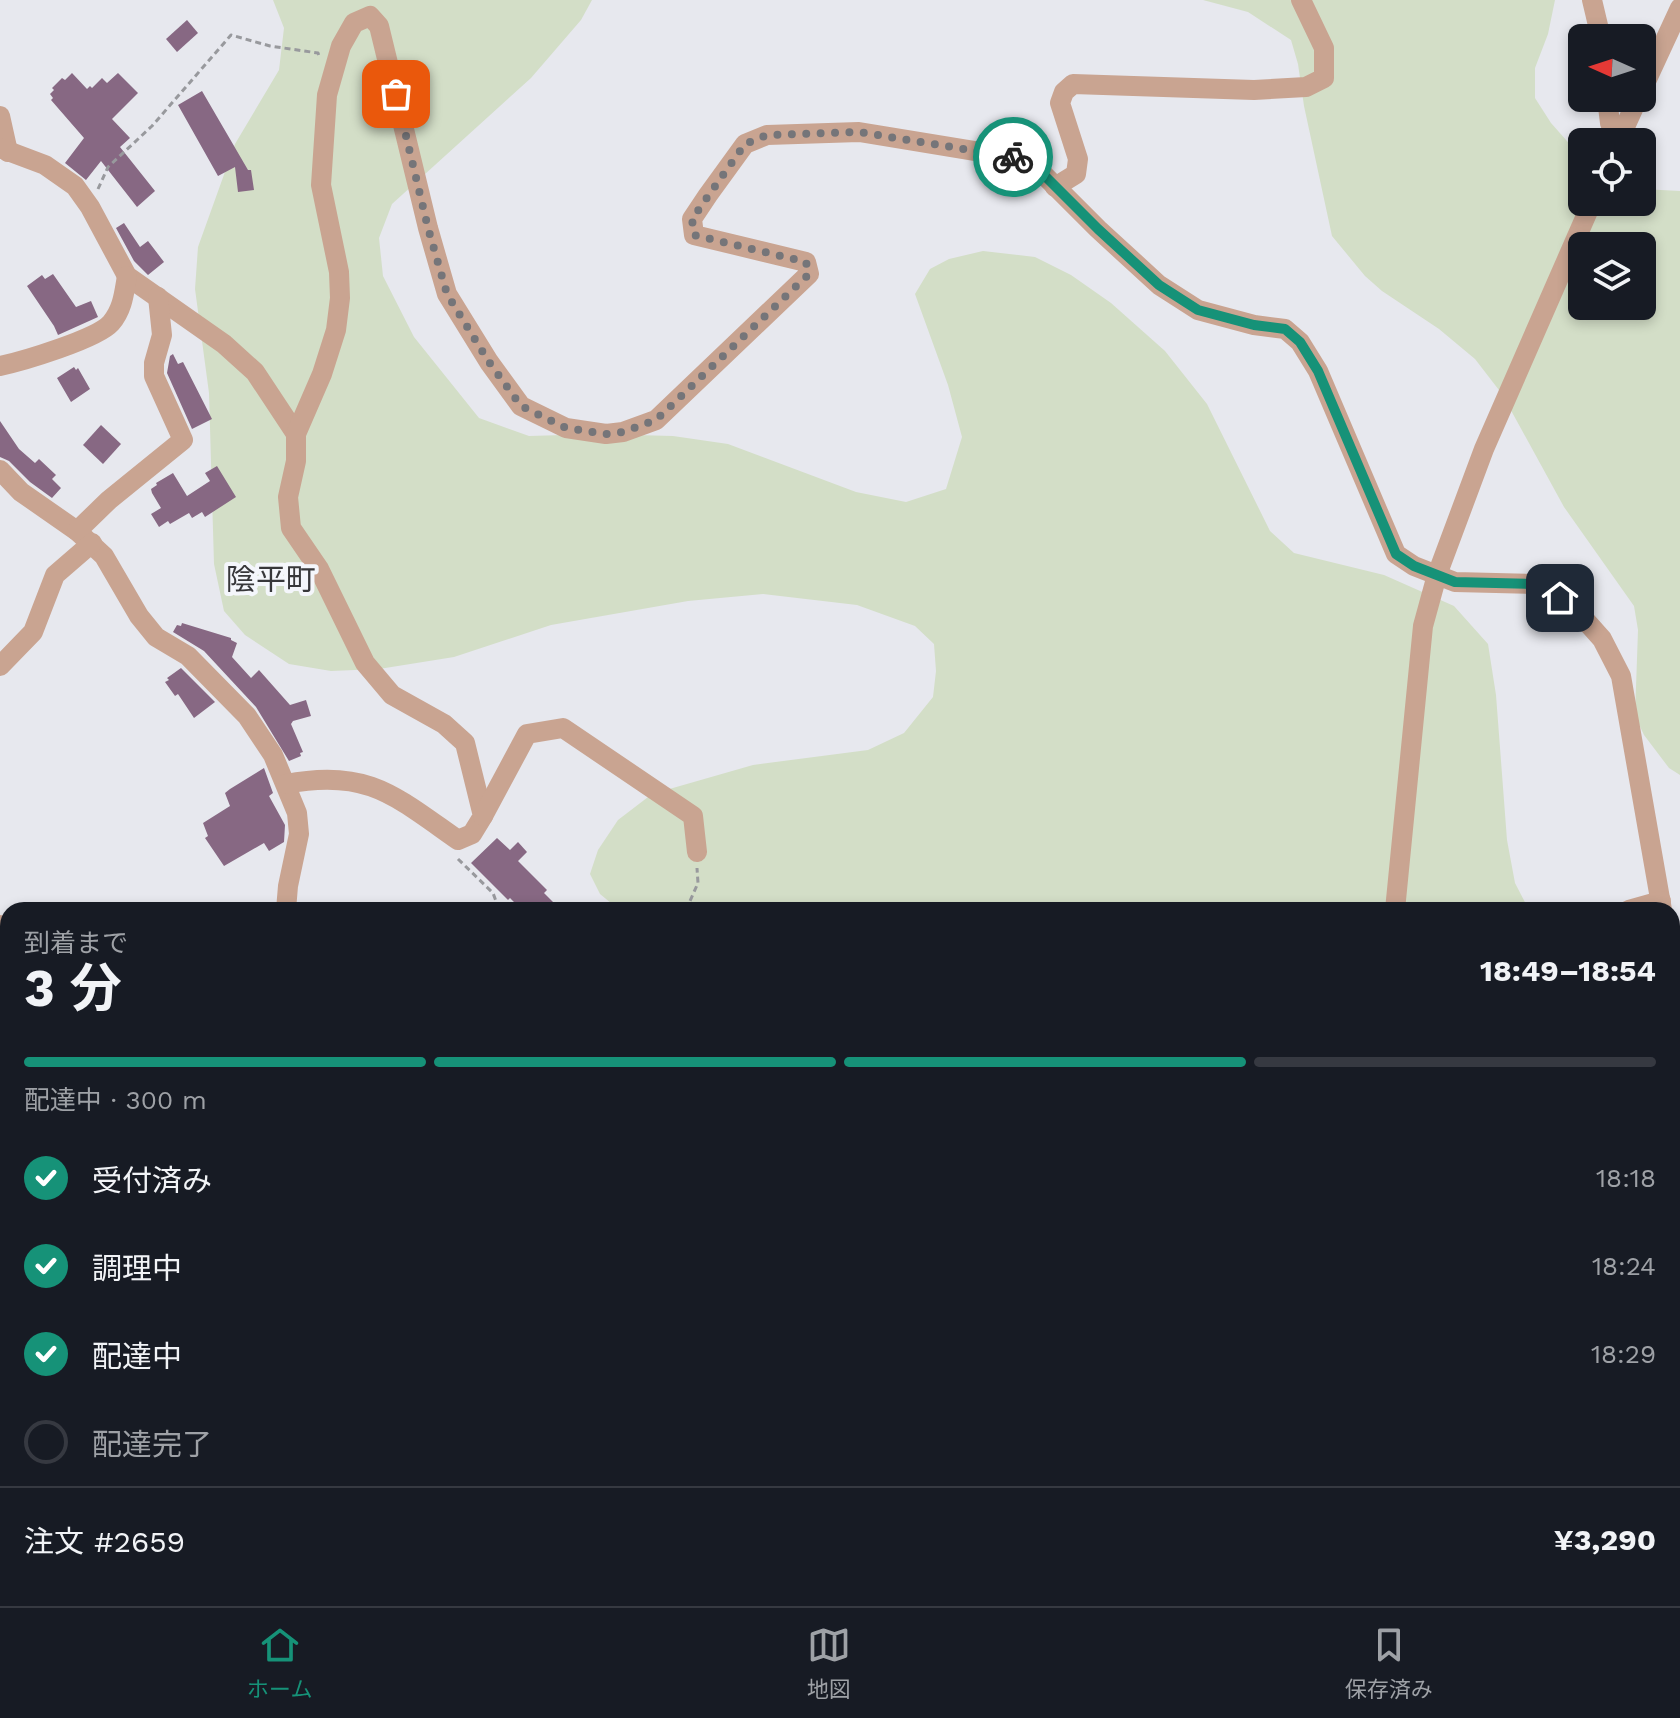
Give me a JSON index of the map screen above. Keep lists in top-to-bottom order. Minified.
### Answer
{"districts":["陰平町"],"north":"left","page":{"heading":["3 分","到着まで","18:49–18:54"],"panel":["注文 #2659","¥3,290"],"bar":"配達中 · 300 m","list":[["受付済み","18:18"],["調理中","18:24"],["配達中","18:29"],"配達完了"],"tabs":["ホーム","地図","保存済み"]}}
